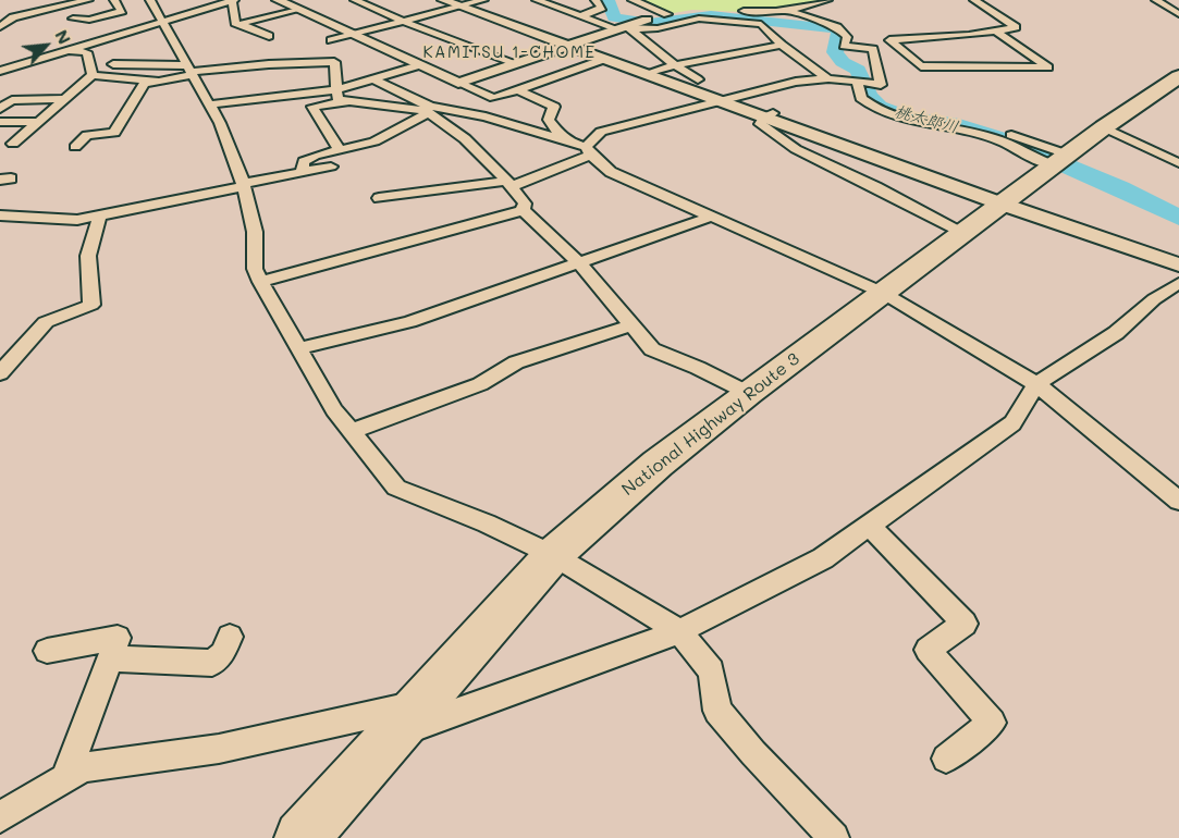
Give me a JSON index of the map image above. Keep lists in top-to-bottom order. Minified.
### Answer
{"streets":{"highway":["National Highway Route 3"]},"districts":["KAMITSU 1-CHOME"],"water":["桃太郎川"],"north":"top right"}
